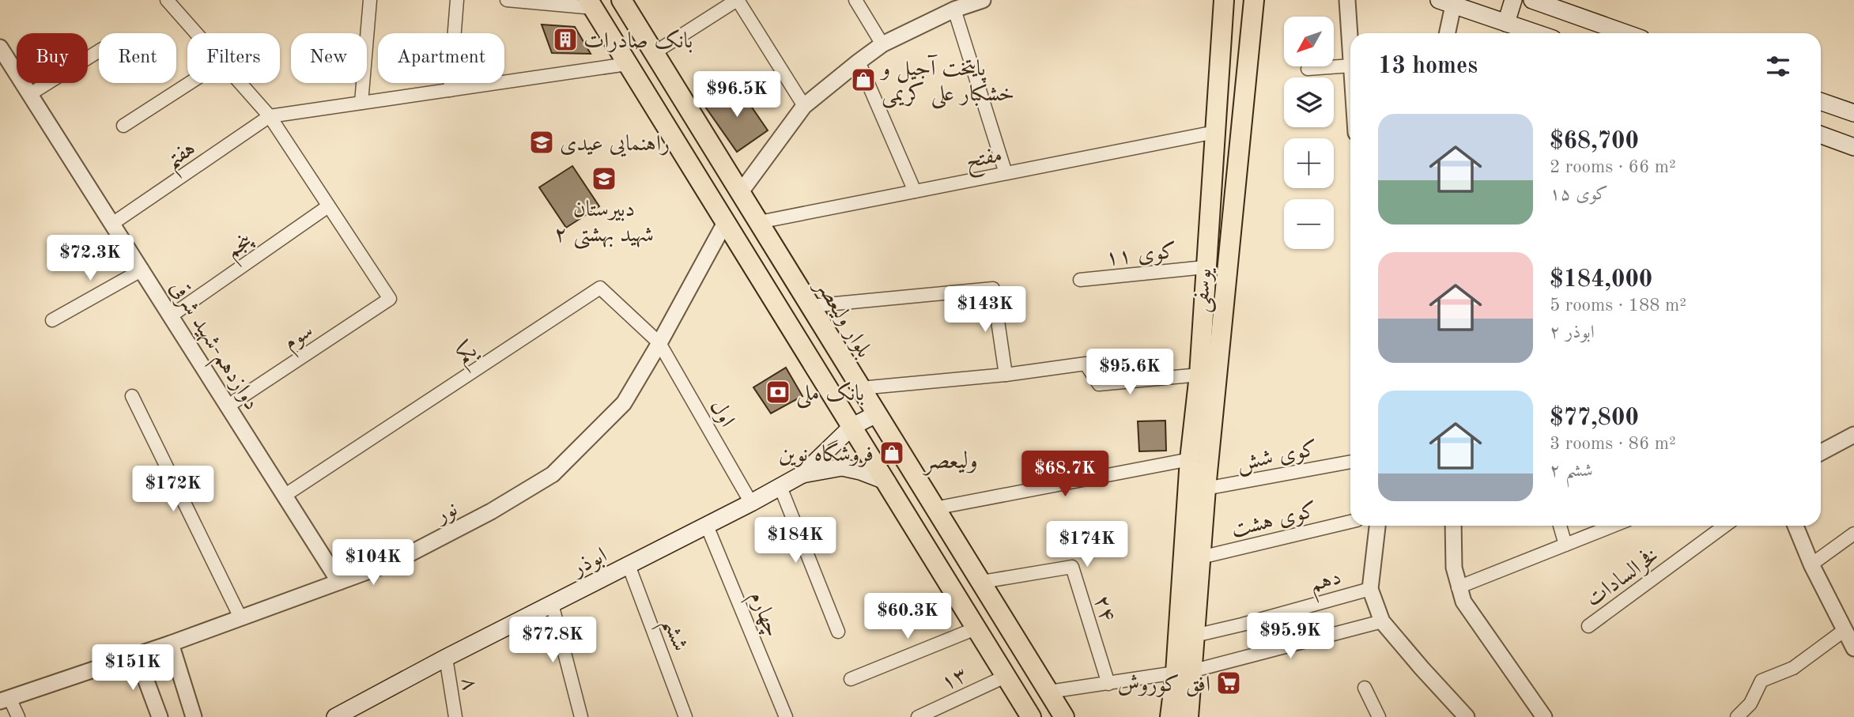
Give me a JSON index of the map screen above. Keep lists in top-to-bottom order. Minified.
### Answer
{"streets":{"main road":["یوسفی","بلوار ولیعصر","ابوذر"],"street":["هفتم","مفتح","پنجم","کوی ۱۱","سوم","دوازدهم-شهید شرقی","یکم","اول","کوی شش","نور","کوی هشت","فخرالسادات","دهم","۲۴","چهارم","ششم","۱۳","۸"]},"crossings":[["هفتم","دوازدهم-شهید شرقی"],["مفتح","یوسفی"],["مفتح","بلوار ولیعصر"],["پنجم","سوم"],["پنجم","دوازدهم-شهید شرقی"],["کوی ۱۱","یوسفی"],["یوسفی","کوی شش"],["یوسفی","کوی هشت"],["یوسفی","دهم"],["بلوار ولیعصر","ابوذر"],["بلوار ولیعصر","۲۴"],["سوم","دوازدهم-شهید شرقی"],["دوازدهم-شهید شرقی","یکم"],["دوازدهم-شهید شرقی","نور"],["یکم","اول"],["یکم","نور"],["اول","نور"],["اول","ابوذر"],["ابوذر","چهارم"],["ابوذر","ششم"],["ابوذر","۸"]],"districts":["ولیعصر"],"places":{"building":["بانک صادرات"],"shop":["پایتخت آجیل و خشکبار علی کریمی","فروشگاه نوین"],"school or university":["راهنمایی عیدی","دبیرستان شهید بهشتی ۲"],"bank":["بانک ملی"],"supermarket":["افق کوروش"]},"north":"bottom left","page":{"map_buttons":["+","−"],"chip":["Buy","Rent","Filters","New","Apartment"],"heading":"13 homes","price":["$96.5K","$72.3K","$143K","$95.6K","$68.7K","$172K","$184K","$174K","$104K","$60.3K","$95.9K","$77.8K","$151K"],"list":[{"name":"$68,700","note":"2 rooms · 66 m² · کوی ۱۵"},{"name":"$184,000","note":"5 rooms · 188 m² · ۲ ابوذر"},{"name":"$77,800","note":"3 rooms · 86 m² · ششم ۲"}]}}
